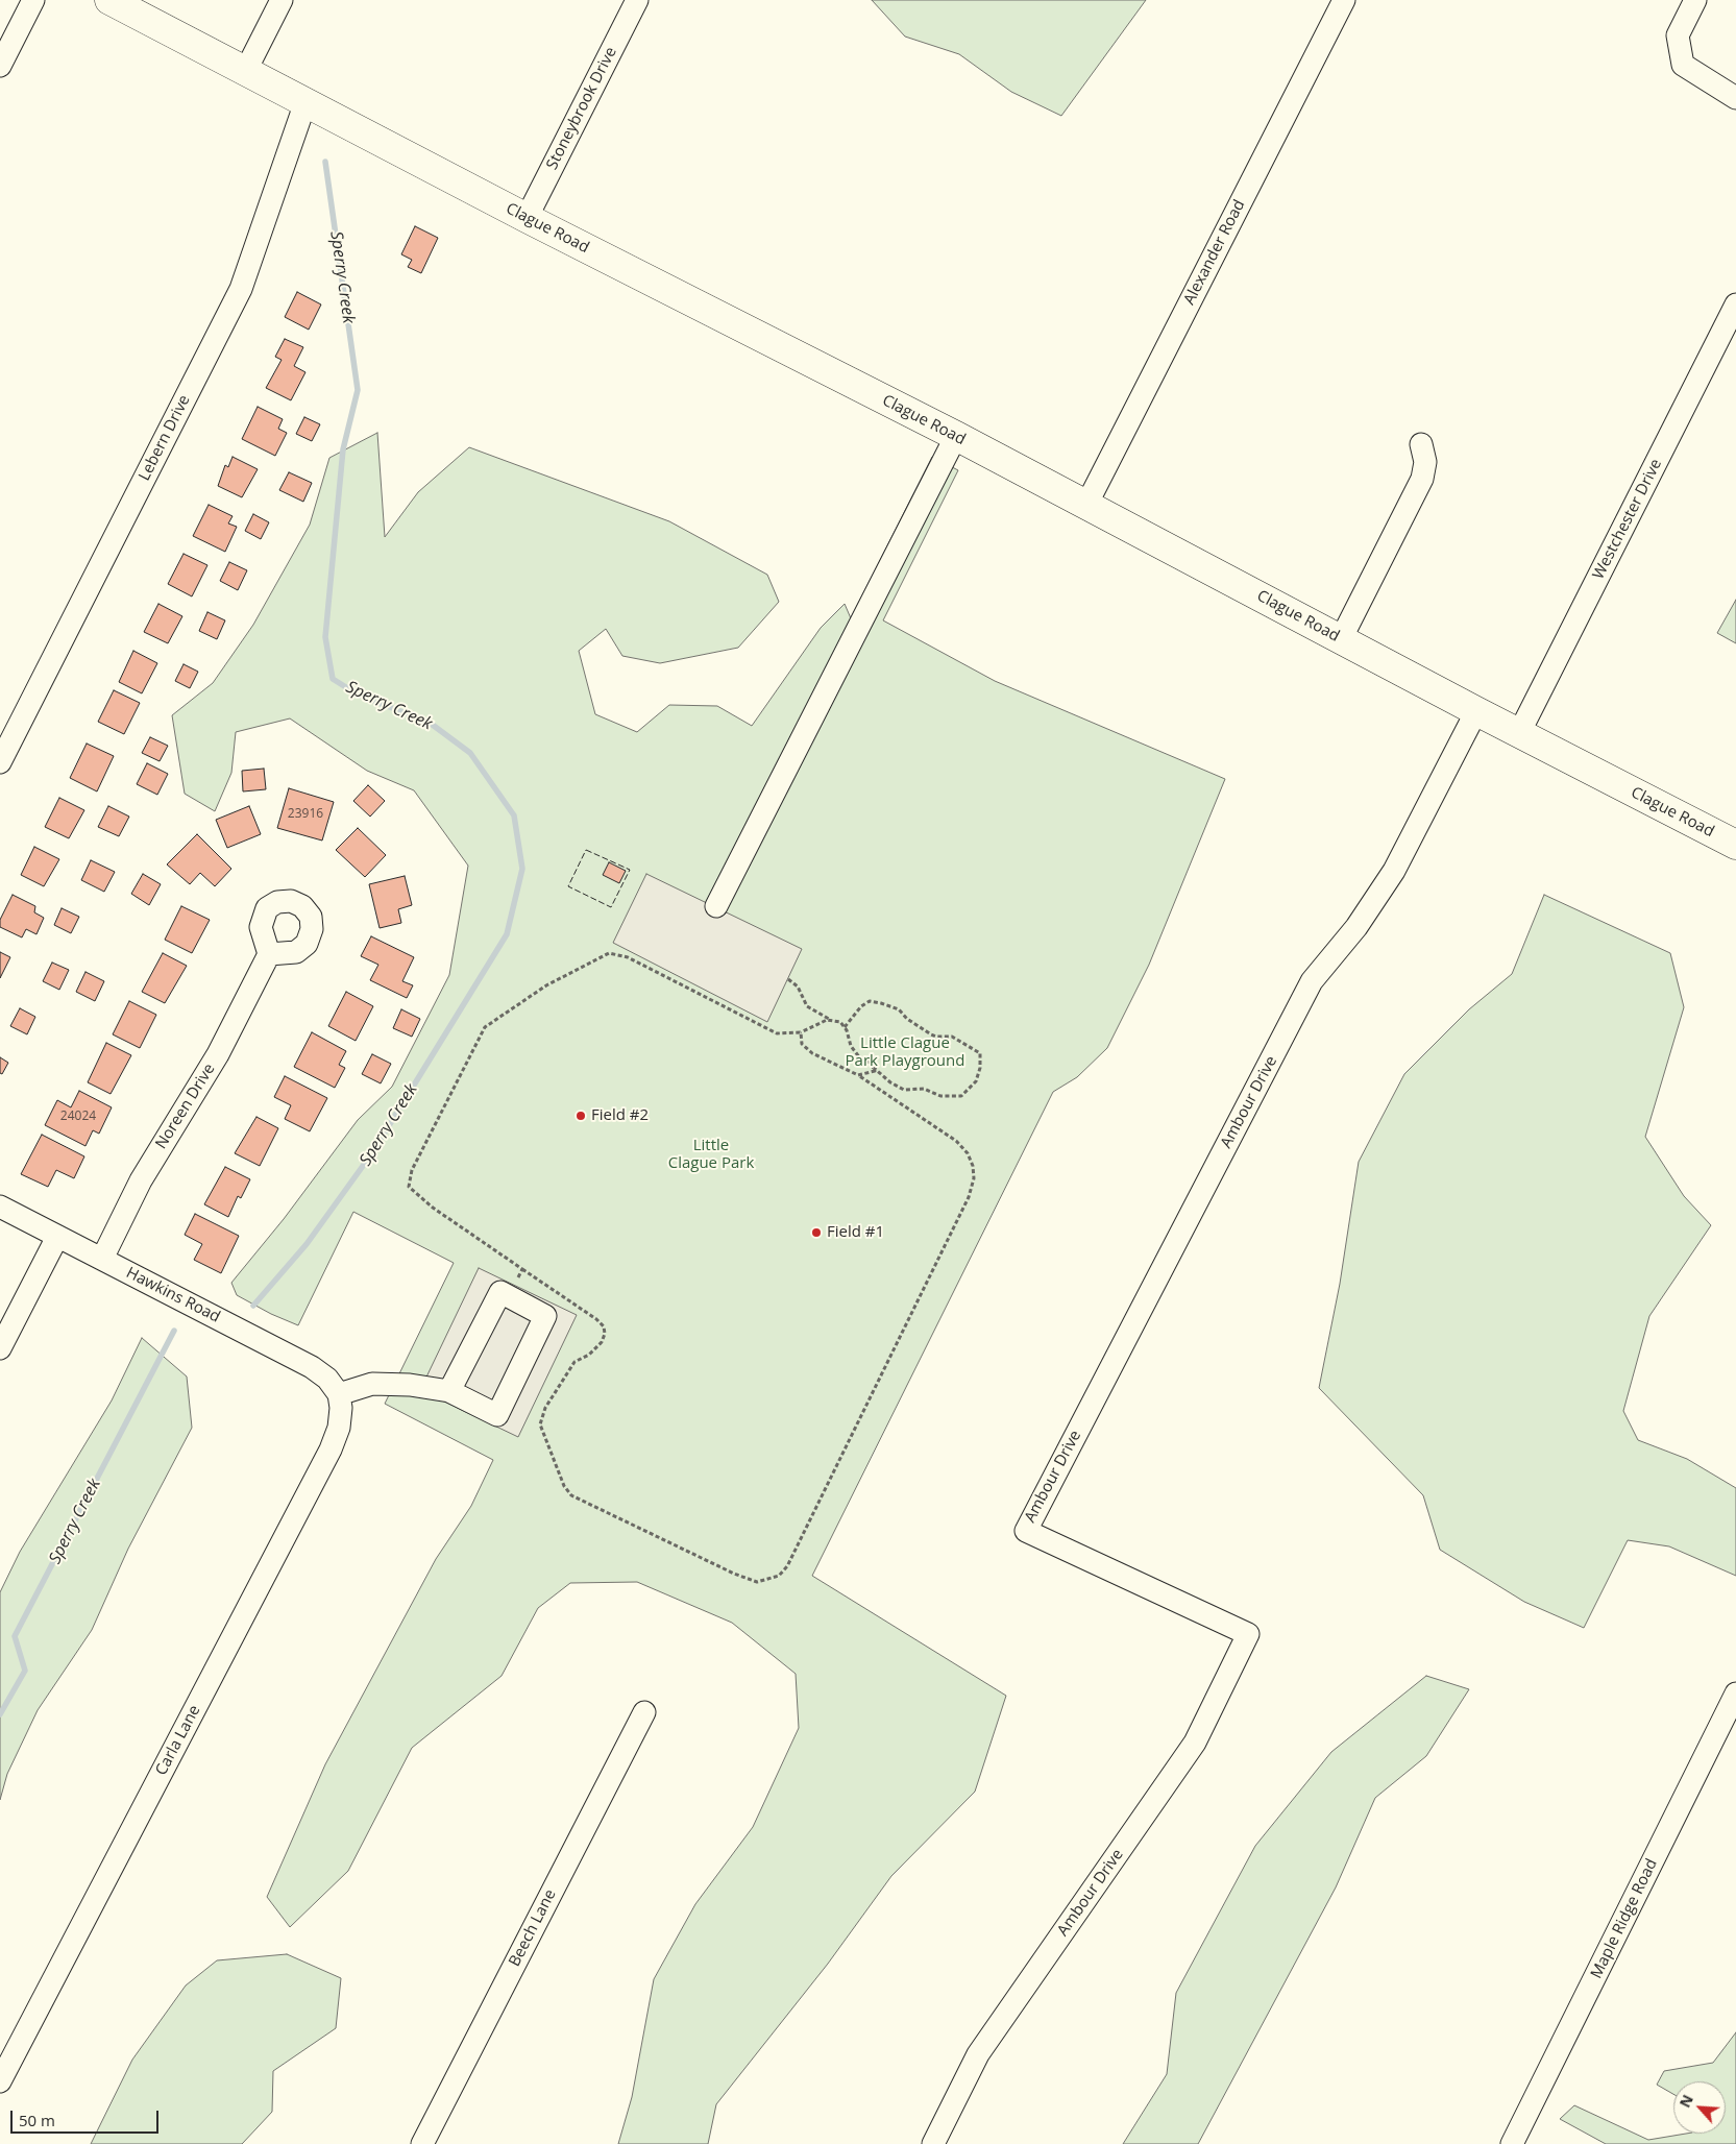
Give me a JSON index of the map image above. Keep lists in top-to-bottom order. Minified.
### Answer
{"streets":{"main road":["Clague Road"],"street":["Stoneybrook Drive","Alexander Road","Lebern Drive","Westchester Drive","Ambour Drive","Noreen Drive","Hawkins Road","Carla Lane","Maple Ridge Road","Beech Lane"]},"crossings":[["Stoneybrook Drive","Clague Road"],["Clague Road","Alexander Road"],["Clague Road","Lebern Drive"],["Clague Road","Westchester Drive"],["Clague Road","Ambour Drive"],["Noreen Drive","Hawkins Road"],["Hawkins Road","Carla Lane"]],"water":["Sperry Creek"],"parks":["Little Clague Park Playground","Little Clague Park"],"places":["Field #2","Field #1"],"house_numbers":["23916","24024"],"scale_bar":"50 m","north":"top left"}
